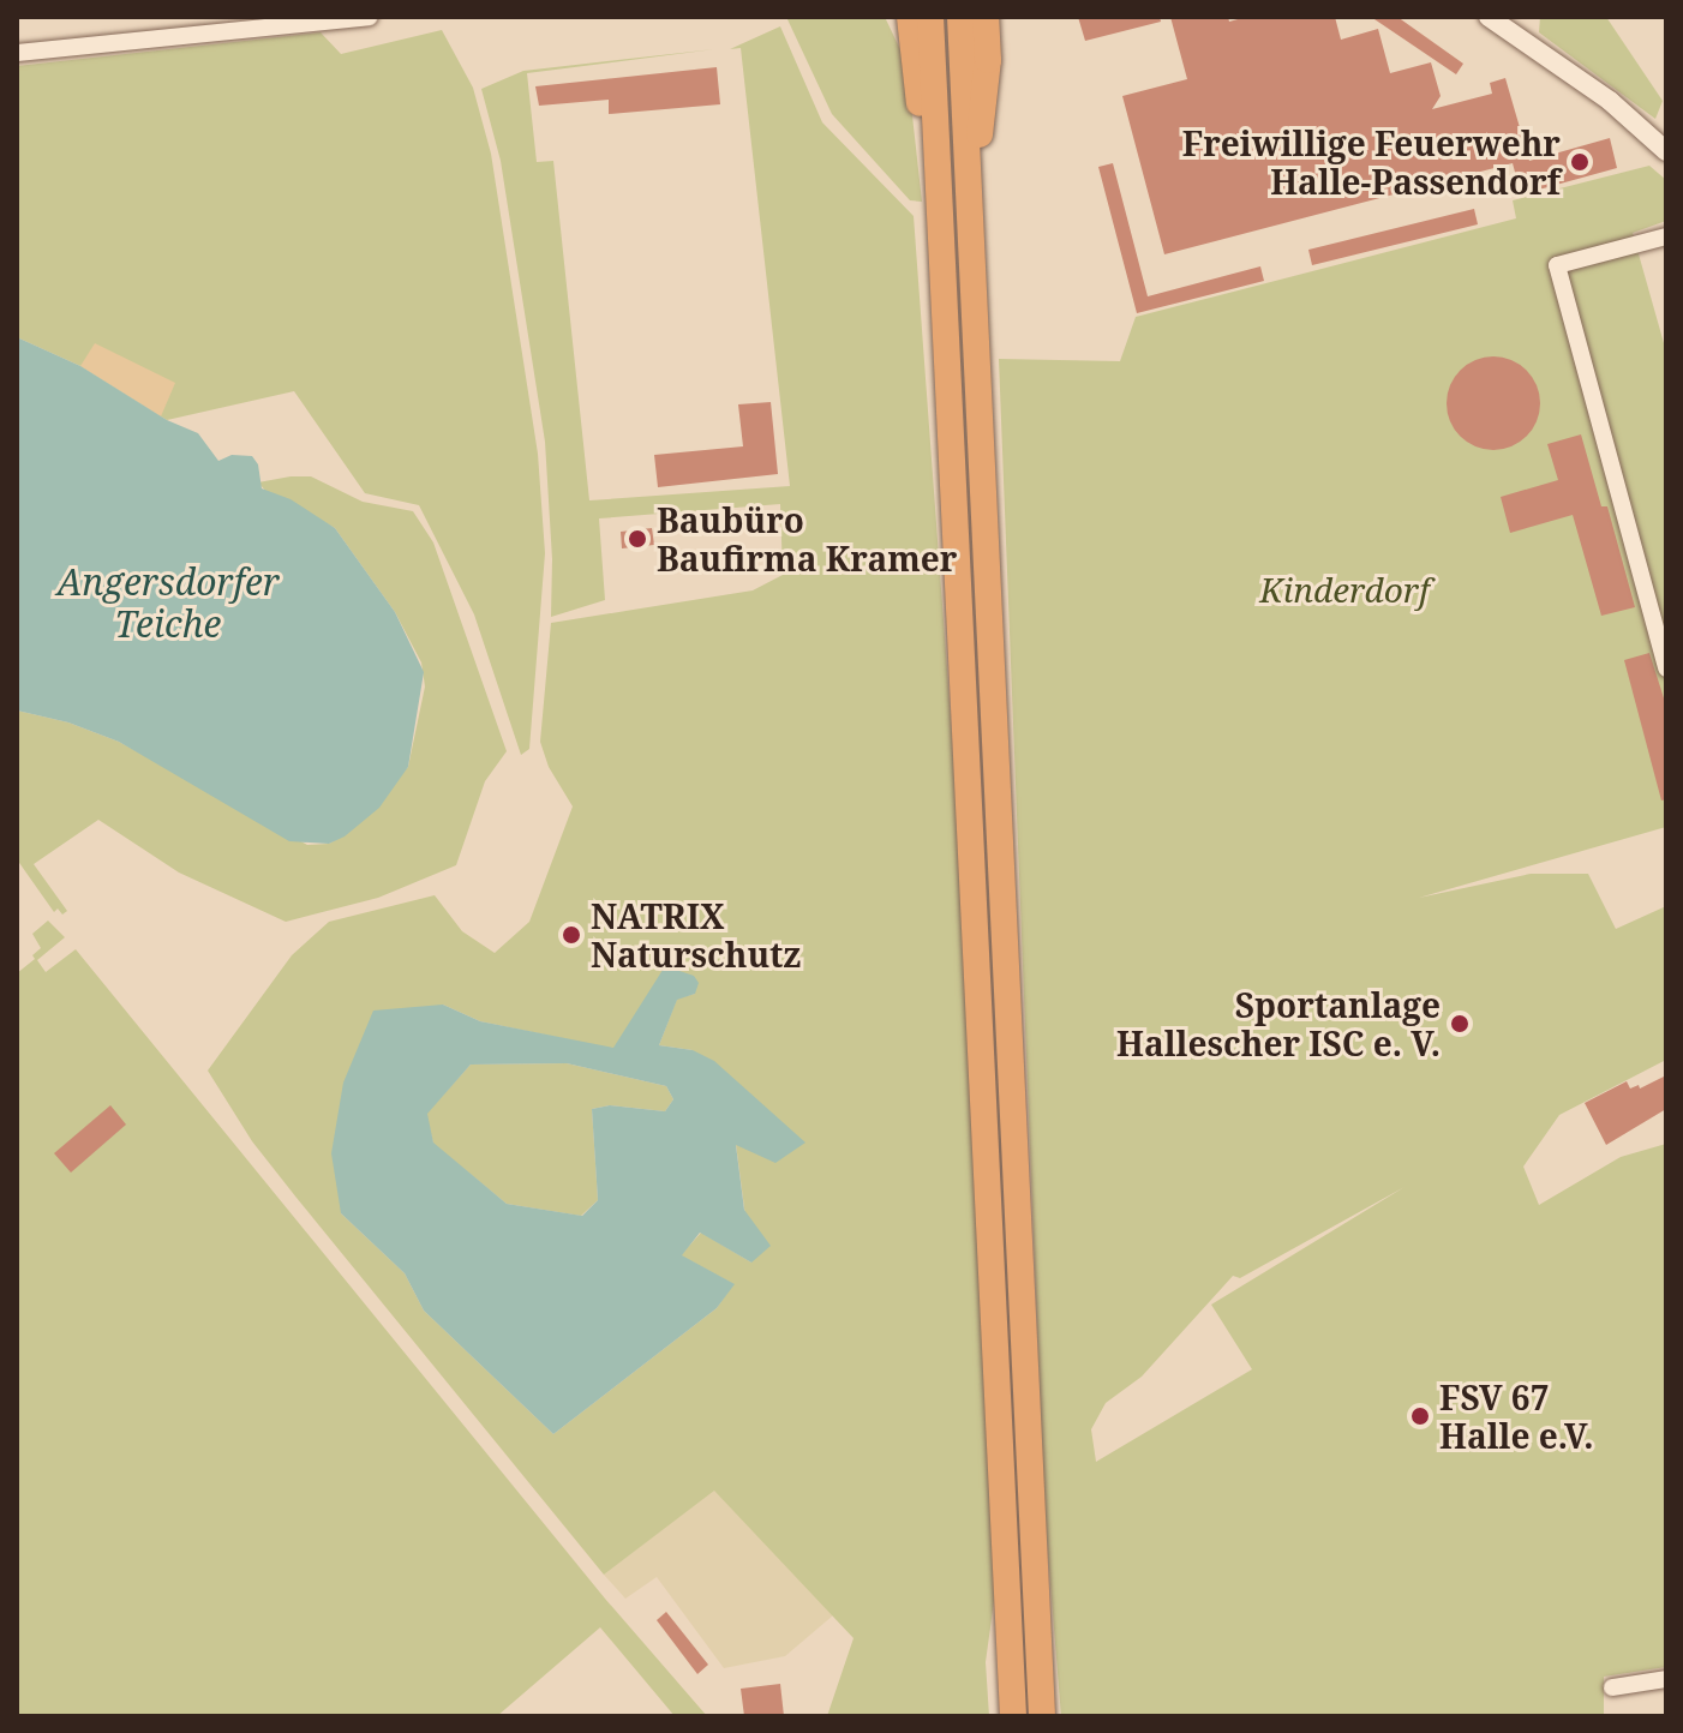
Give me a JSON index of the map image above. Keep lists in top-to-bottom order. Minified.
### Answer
{"water":["Angersdorfer Teiche"],"parks":["Kinderdorf"],"places":["Freiwillige Feuerwehr Halle-Passendorf","Baubüro Baufirma Kramer","NATRIX Naturschutz","Sportanlage Hallescher ISC e. V.","FSV 67 Halle e.V."]}
